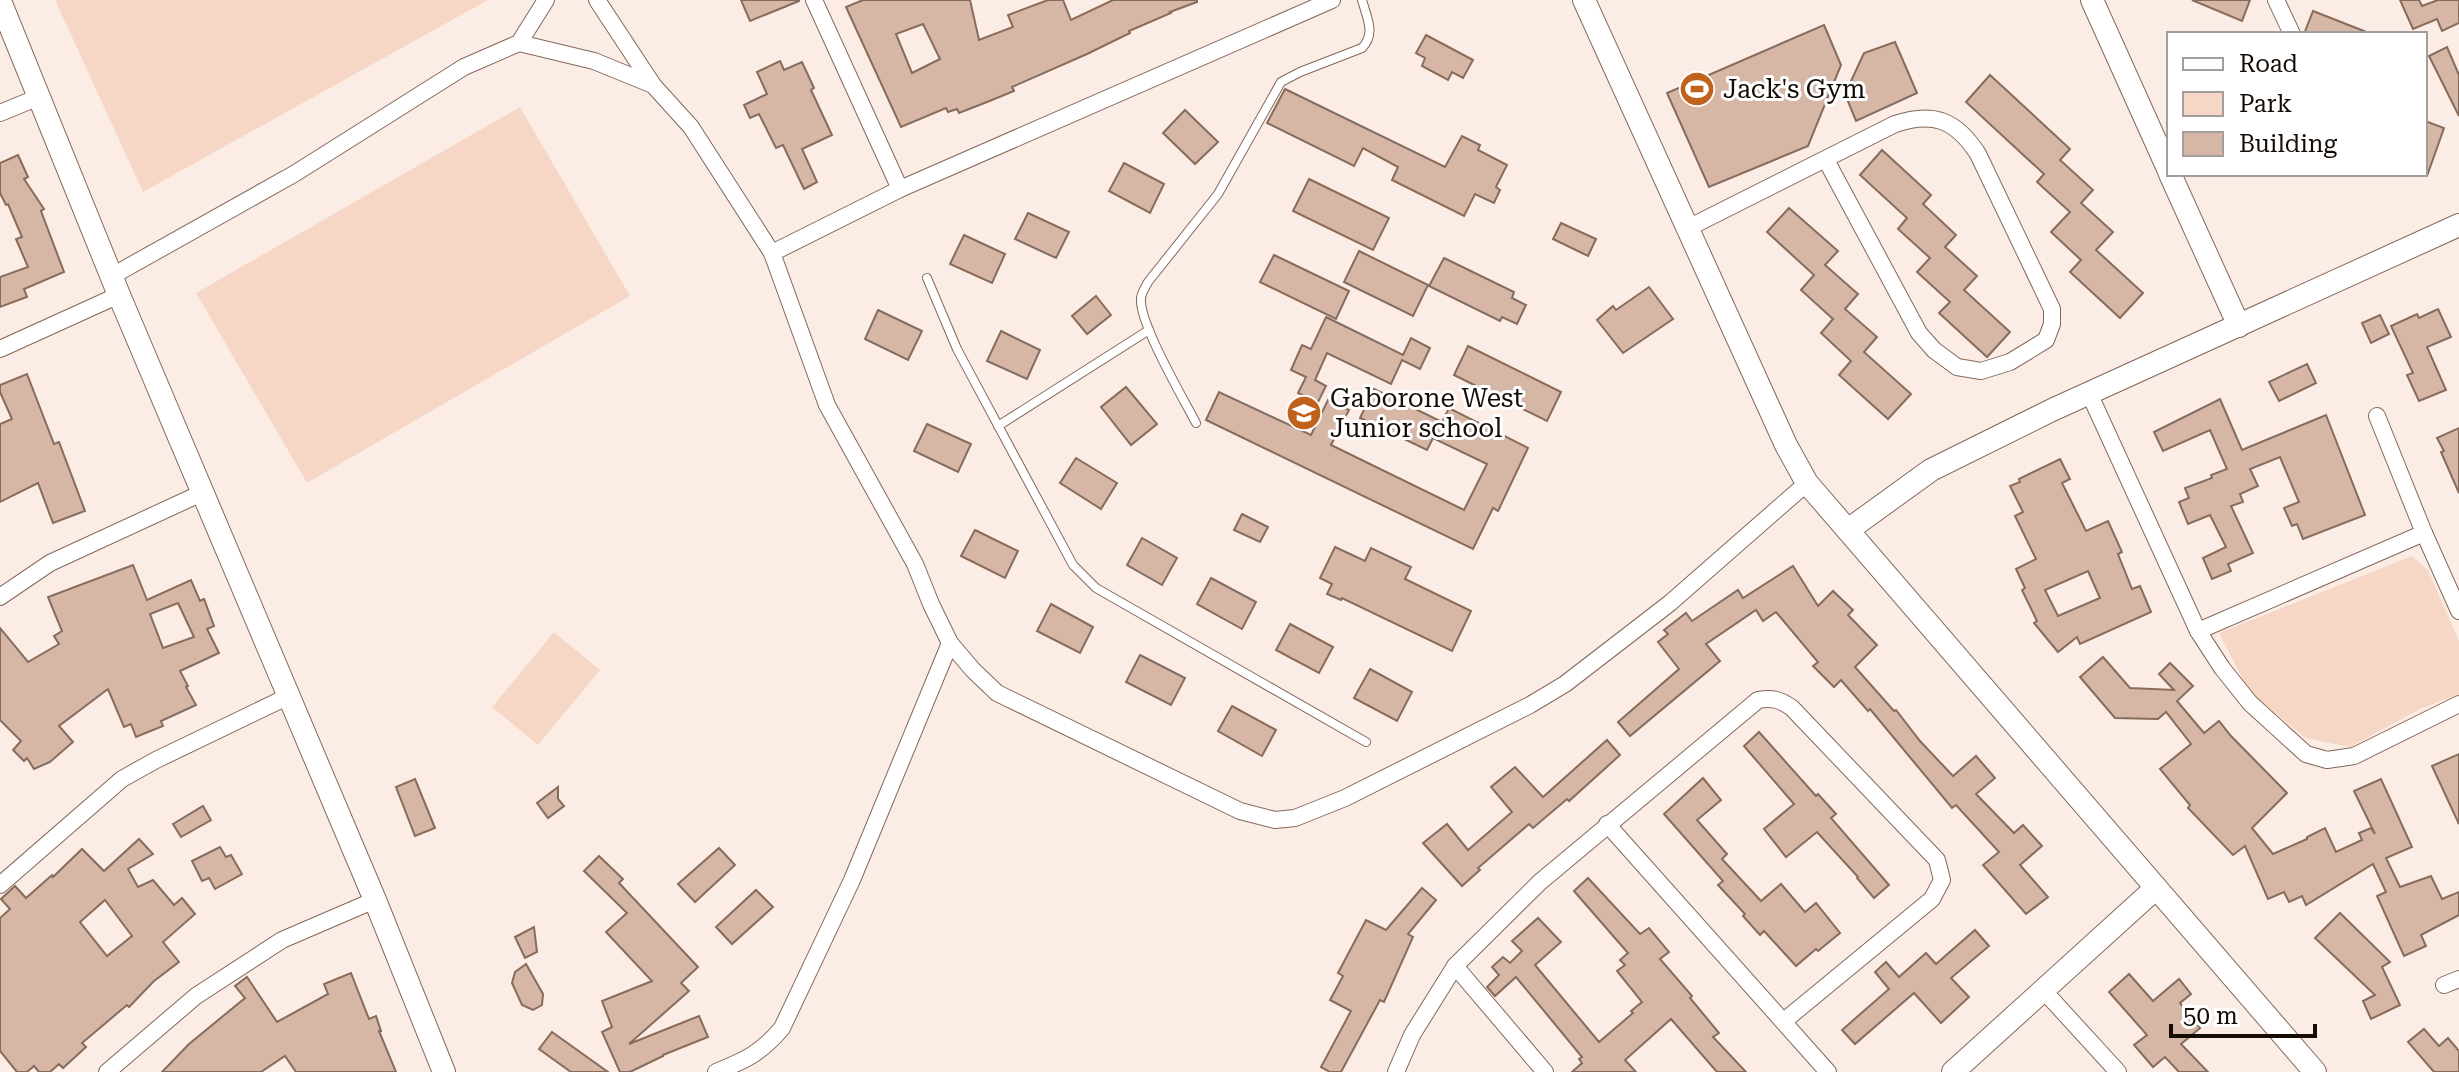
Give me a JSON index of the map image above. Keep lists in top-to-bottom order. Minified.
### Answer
{"places":{"sports":["Jack's Gym"],"school or university":["Gaborone West Junior school"]},"legend":["Road","Park","Building"],"scale_bar":"50 m"}
